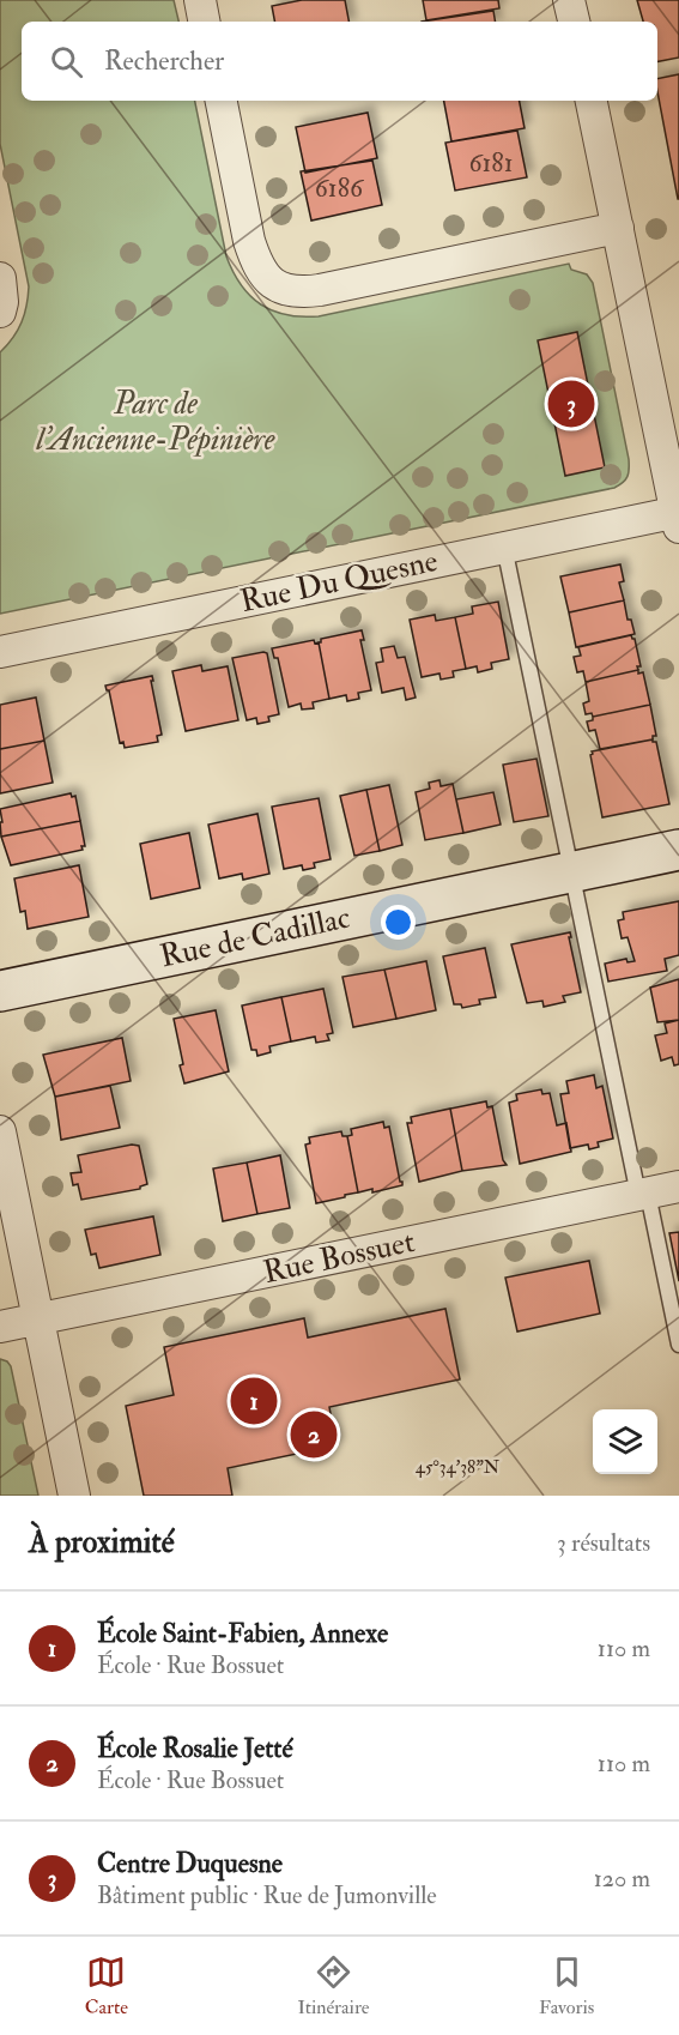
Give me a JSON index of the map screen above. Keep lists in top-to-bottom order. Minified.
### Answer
{"streets":{"street":["Rue Du Quesne","Rue de Cadillac","Rue Bossuet"]},"parks":["Parc de l'Ancienne-Pépinière"],"house_numbers":["6181","6186"],"page":{"search":"Rechercher","pins":["3","1","2"],"heading":["À proximité","3 résultats"],"list":[{"mark":"1","name":"École Saint-Fabien, Annexe","note":"École · Rue Bossuet","value":"110 m"},{"mark":"2","name":"École Rosalie Jetté","note":"École · Rue Bossuet","value":"110 m"},{"mark":"3","name":"Centre Duquesne","note":"Bâtiment public · Rue de Jumonville","value":"120 m"}],"nav":["Carte","Itinéraire","Favoris"]},"coordinates":["45°34'38\"N"]}
